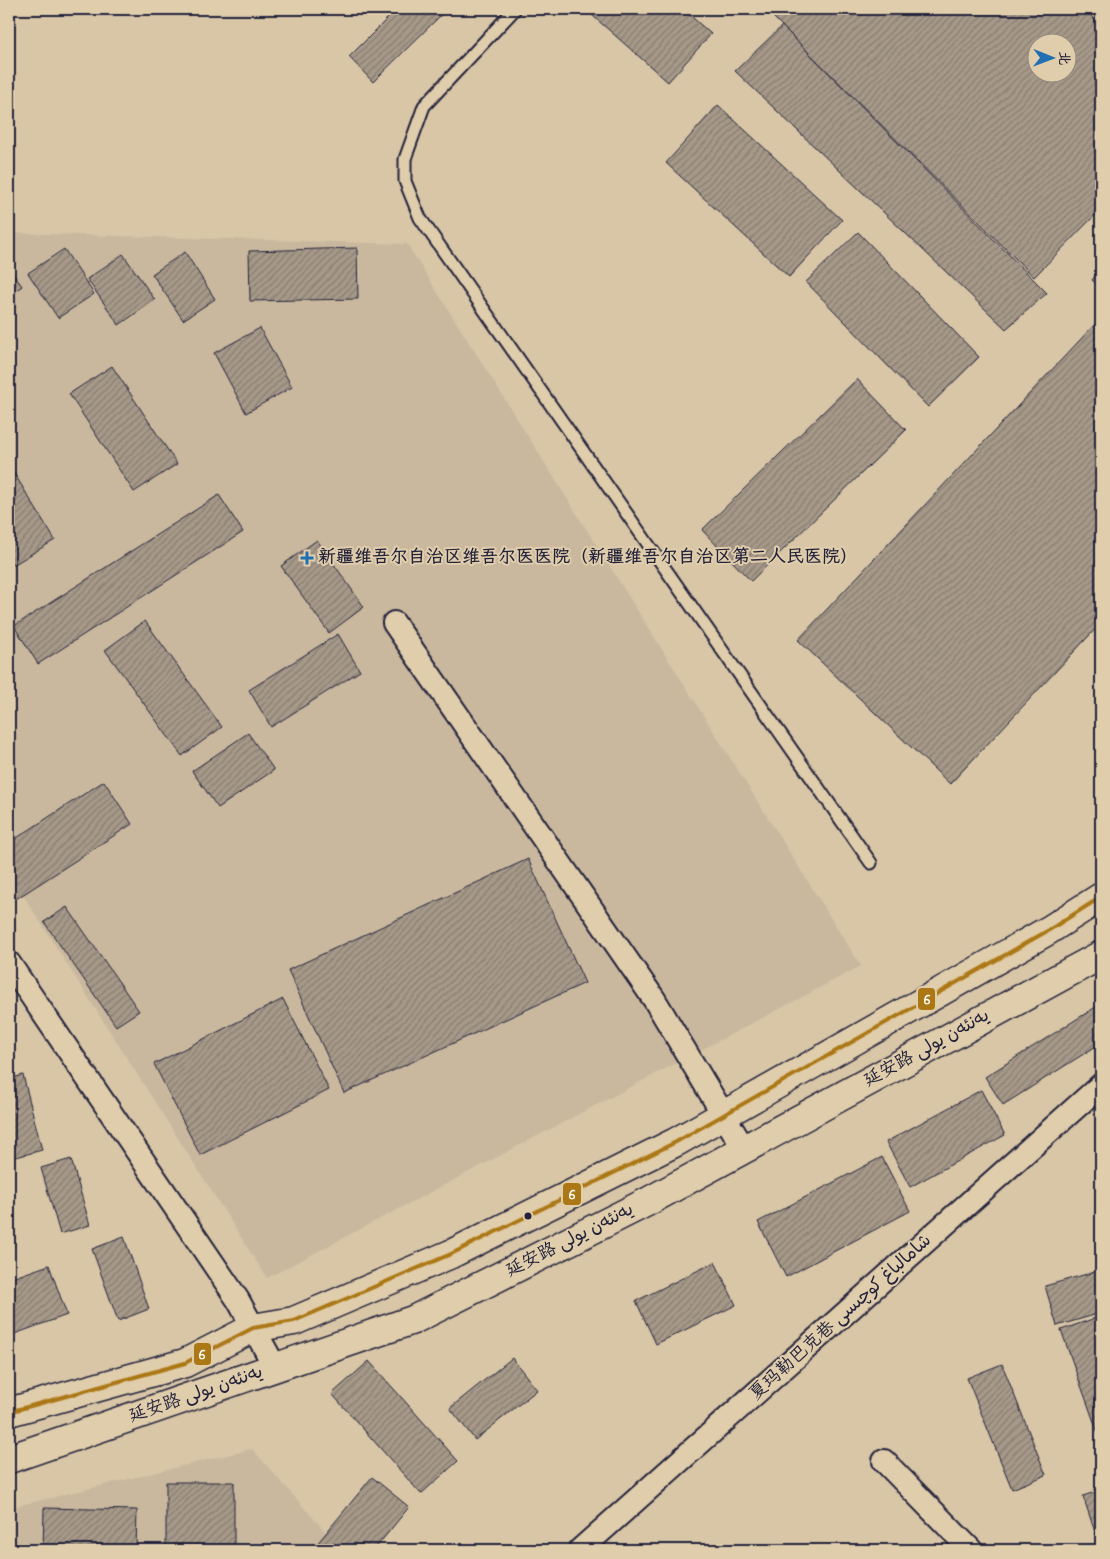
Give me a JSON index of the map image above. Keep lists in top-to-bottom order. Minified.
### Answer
{"streets":{"main road":["延安路 يەنئەن يولى"],"street":["夏玛勒巴克巷 شامالباغ كوچىسى"]},"places":{"health":["新疆维吾尔自治区维吾尔医医院（新疆维吾尔自治区第二人民医院）"]},"lines":["transit line 6"],"north":"right"}
